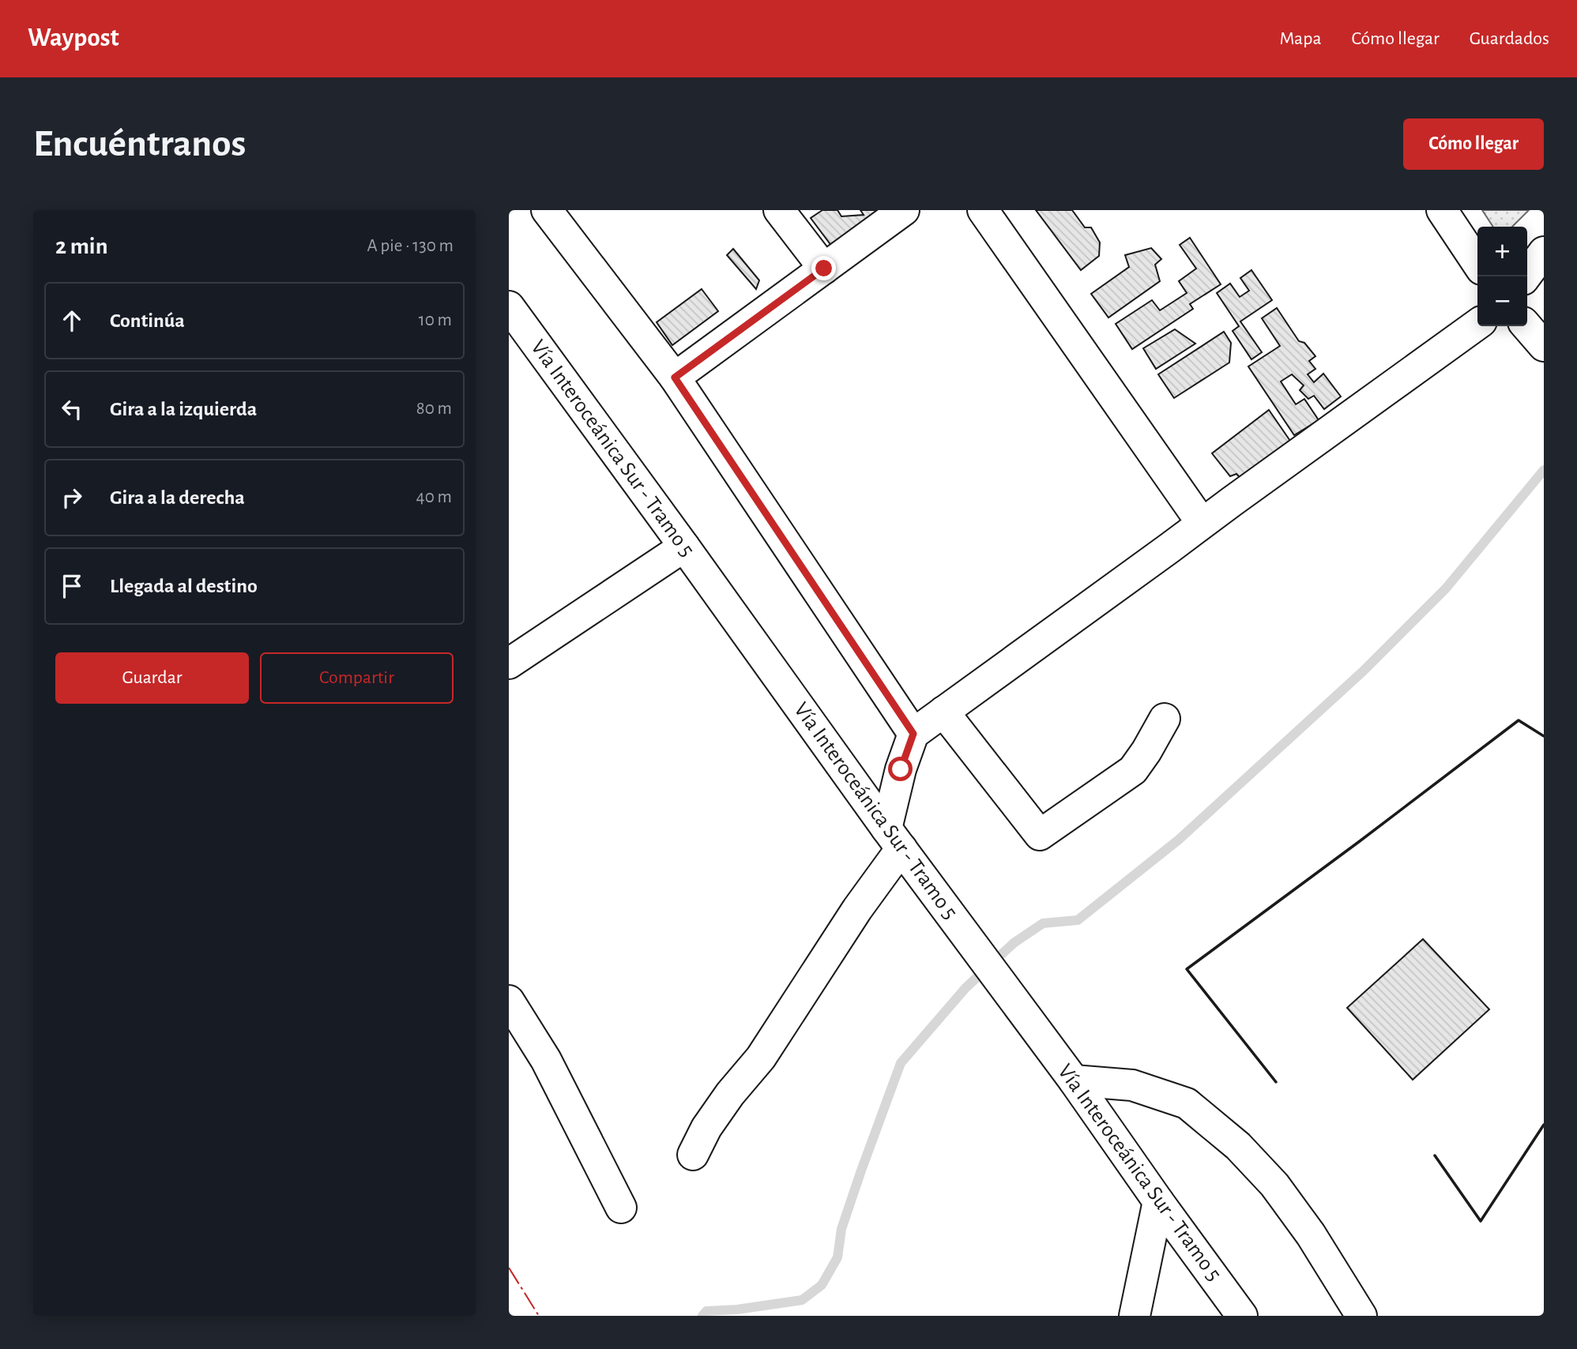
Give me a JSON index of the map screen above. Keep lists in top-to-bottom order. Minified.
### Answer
{"streets":{"main road":["Vía Interoceánica Sur - Tramo 5"]},"page":{"header":"Waypost","nav":["Mapa","Cómo llegar","Guardados"],"buttons":["Cómo llegar",["Guardar","Compartir"]],"title":"Encuéntranos","heading":["2 min","A pie · 130 m"],"map_buttons":["+","−"],"list":[["Continúa","10 m"],["Gira a la izquierda","80 m"],["Gira a la derecha","40 m"],"Llegada al destino"]}}
